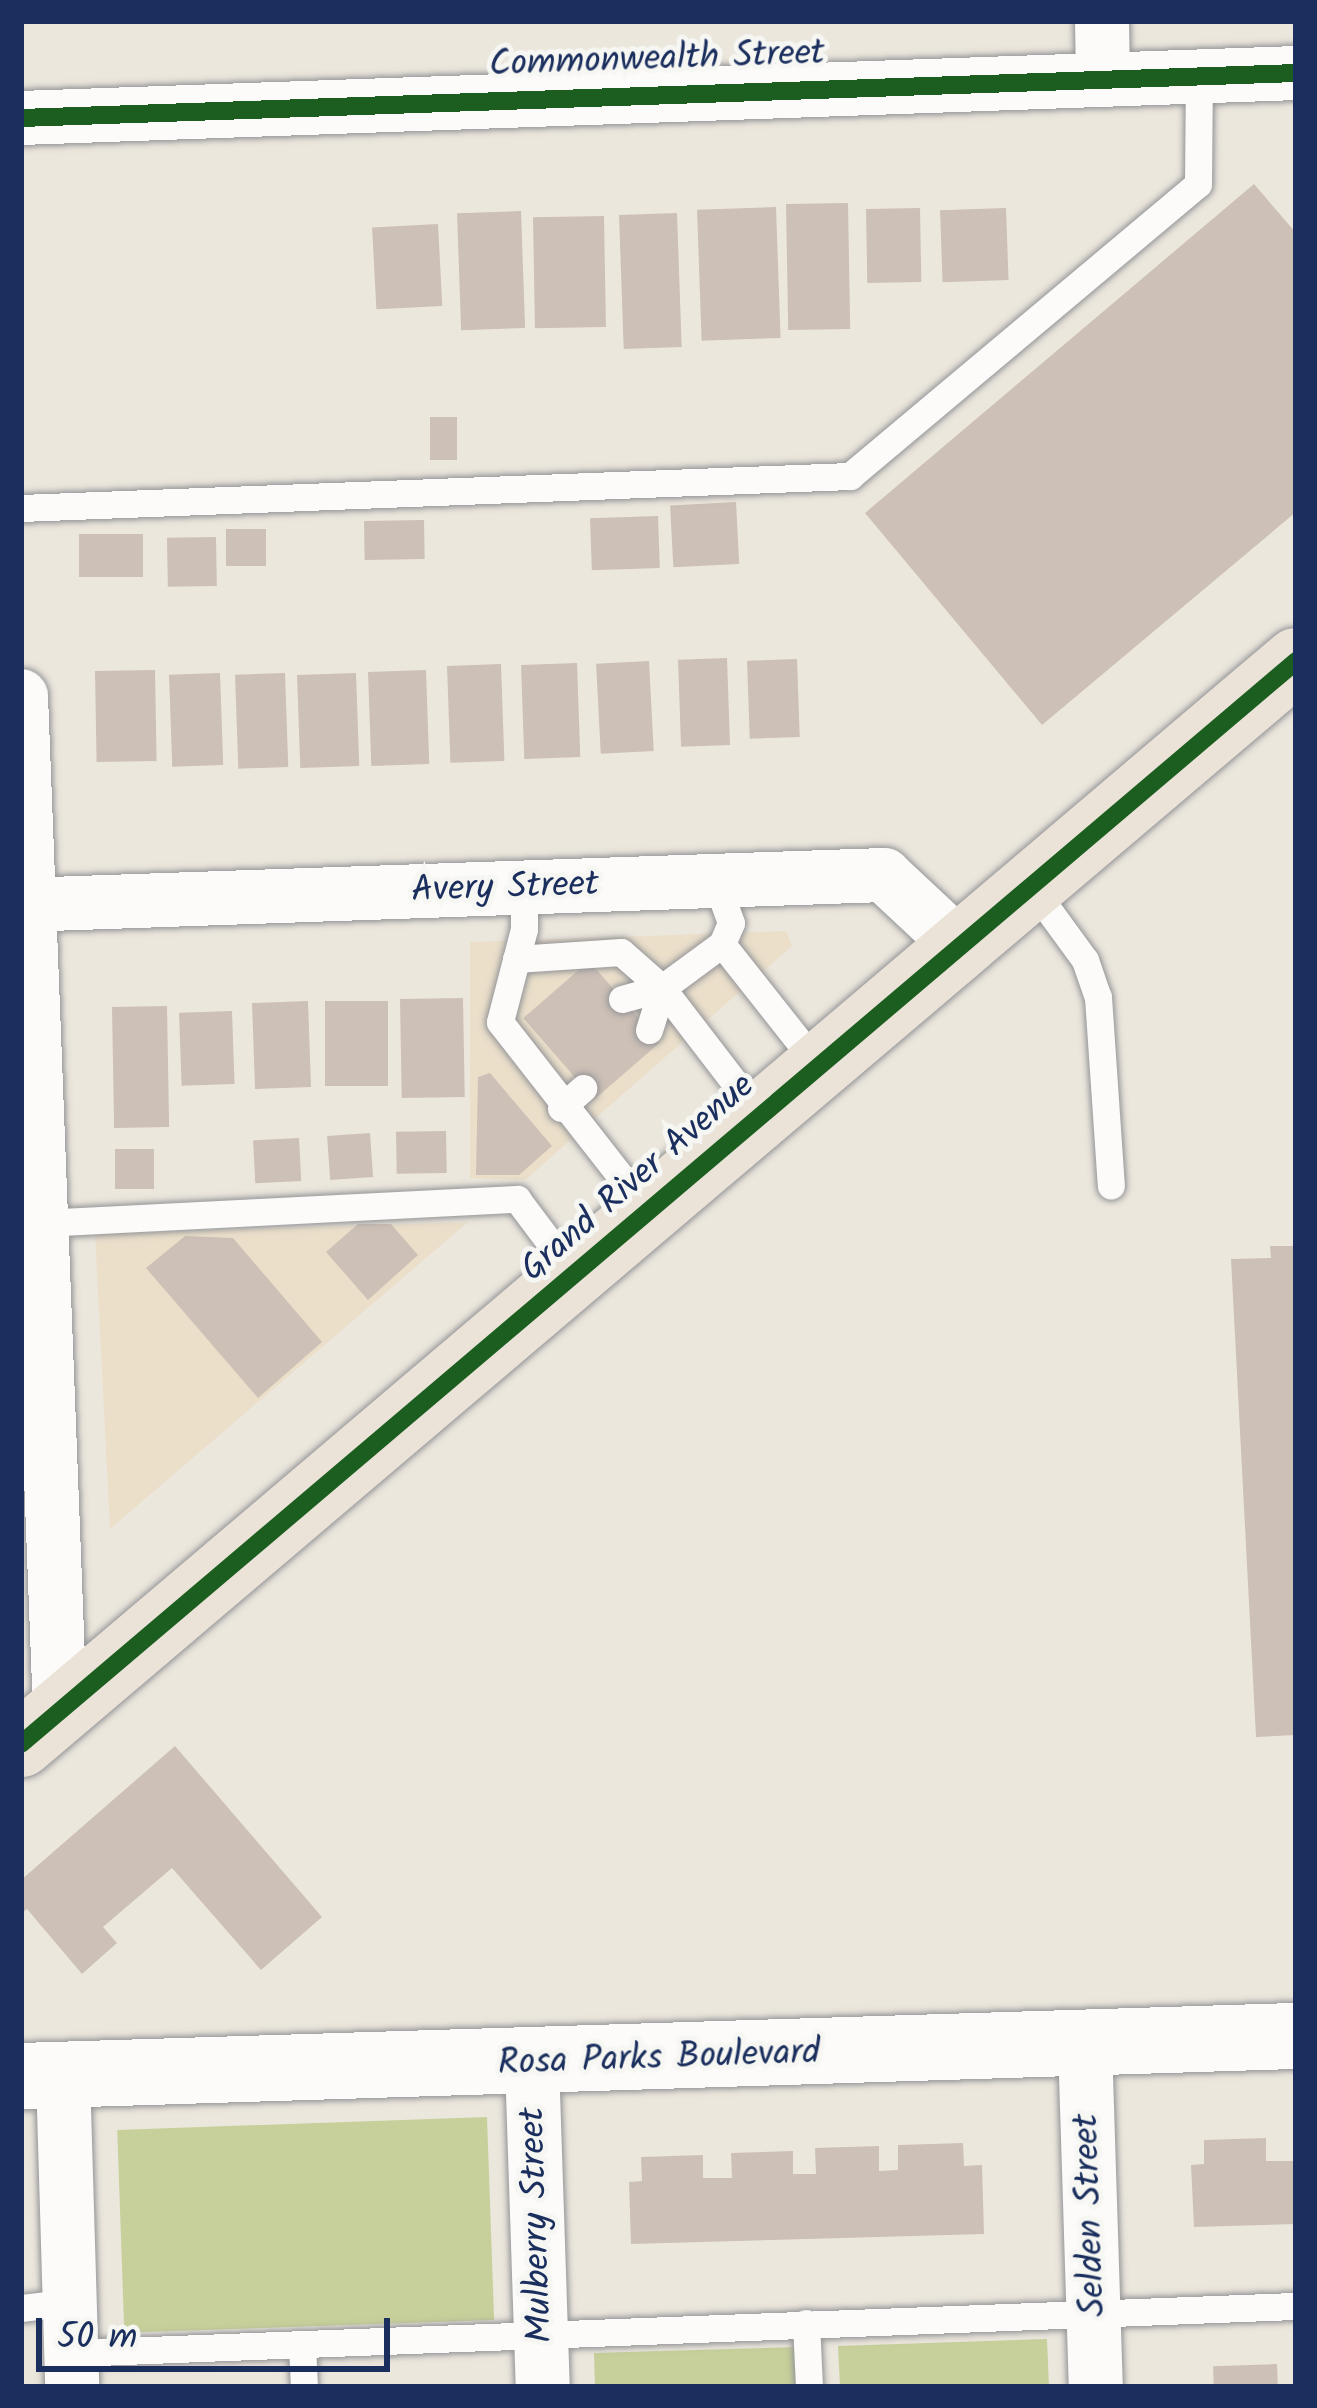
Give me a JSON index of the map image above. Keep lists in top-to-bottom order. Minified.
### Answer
{"streets":{"main road":["Grand River Avenue"],"street":["Commonwealth Street","Avery Street","Rosa Parks Boulevard","Selden Street","Mulberry Street"]},"crossings":[["Avery Street","Grand River Avenue"],["Rosa Parks Boulevard","Selden Street"],["Rosa Parks Boulevard","Mulberry Street"]],"scale_bar":"50 m"}
